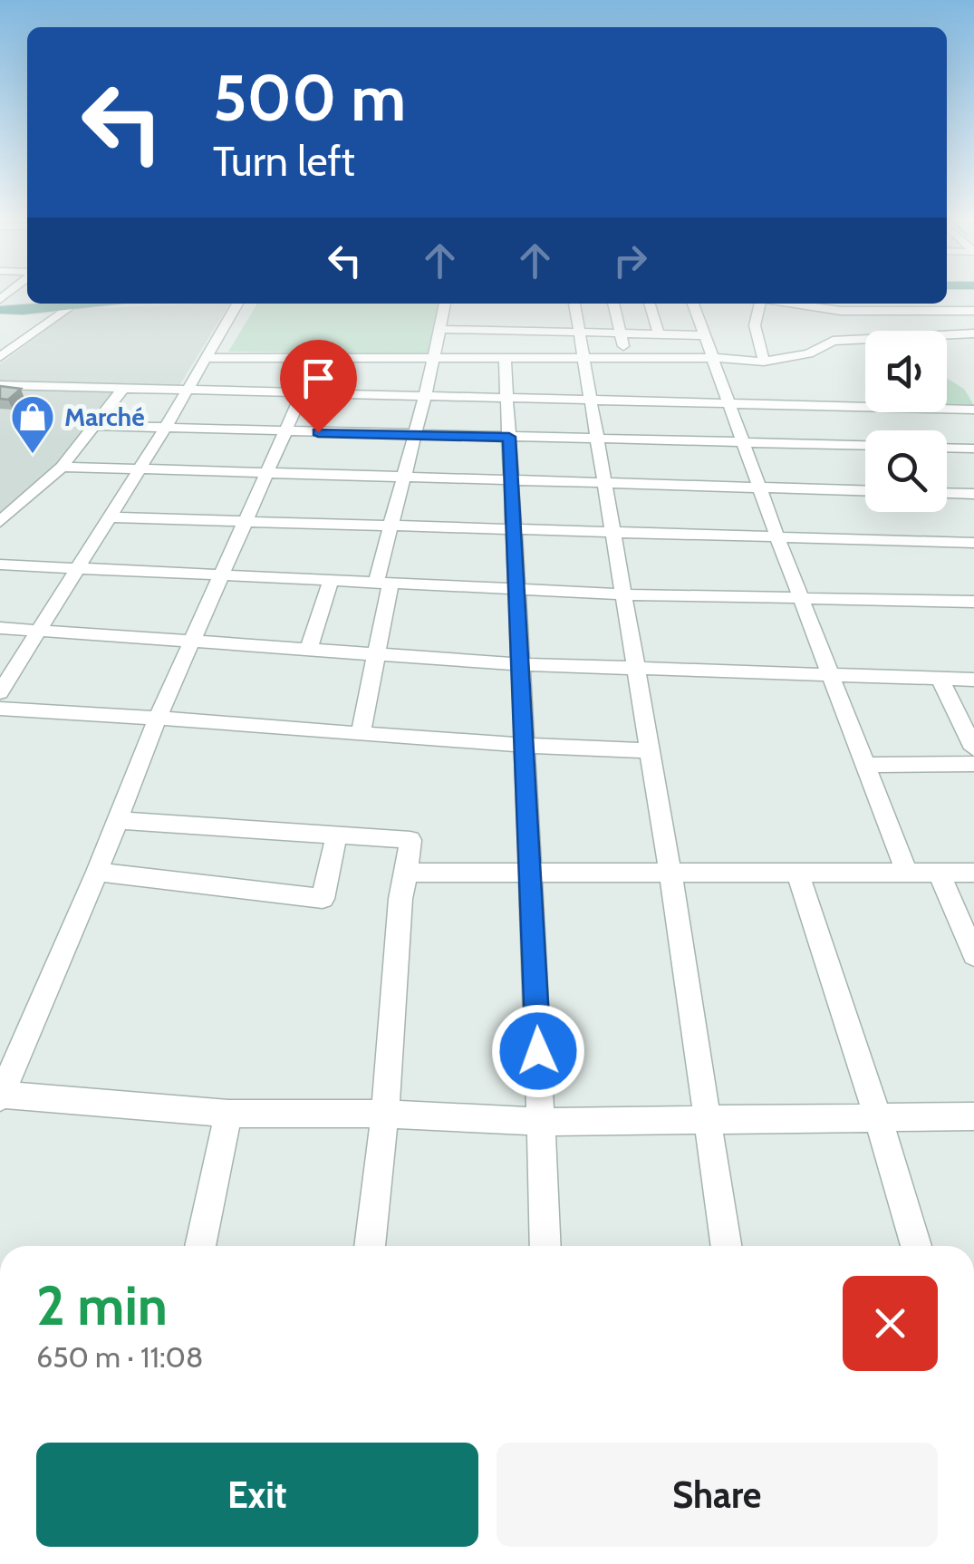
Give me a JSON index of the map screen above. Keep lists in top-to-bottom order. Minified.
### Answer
{"places":{"shop":["Marché"]},"page":{"turn":["500 m","Turn left"],"heading":["2 min","650 m · 11:08"],"buttons":["Exit","Share"]}}
